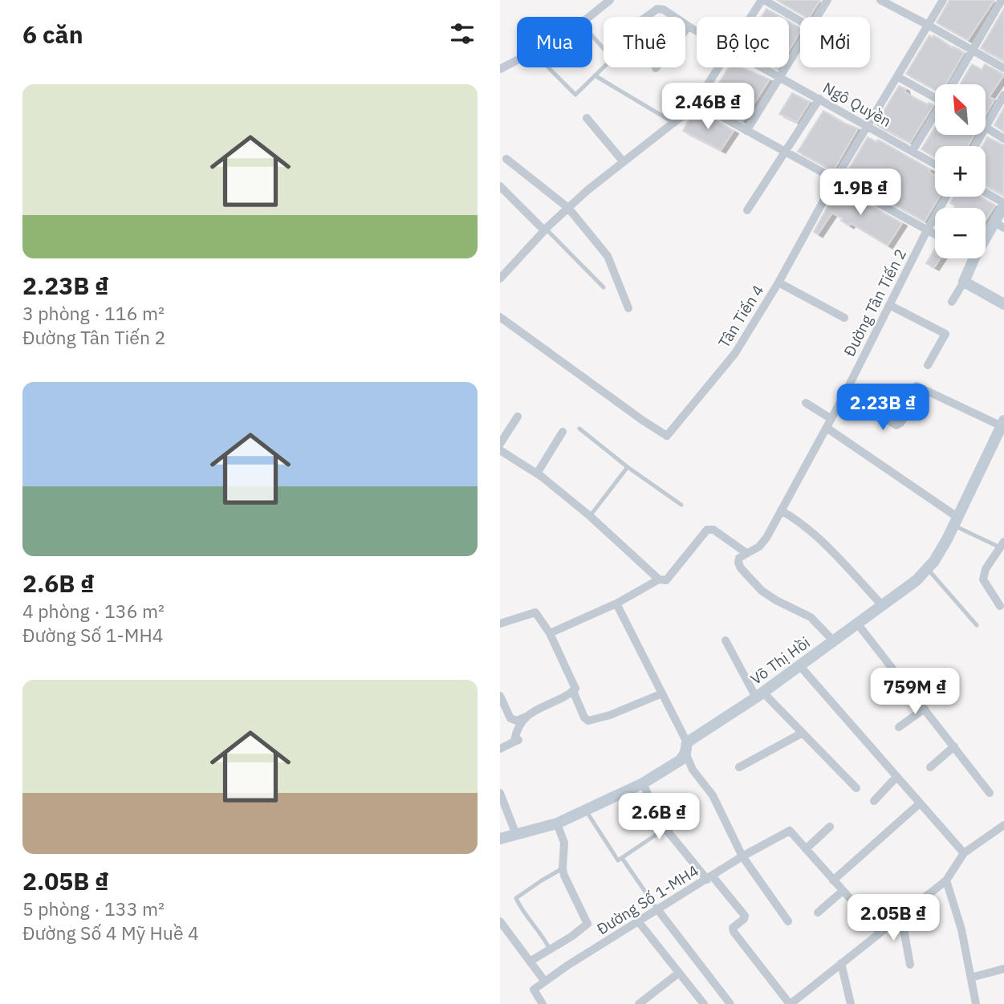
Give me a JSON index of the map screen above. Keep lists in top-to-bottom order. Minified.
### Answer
{"streets":{"street":["Ngô Quyền","Đường Tân Tiến 2","Tân Tiến 4","Võ Thị Hồi","Đường Số 1-MH4"]},"crossings":[["Ngô Quyền","Tân Tiến 4"]],"north":"top left","page":{"heading":"6 căn","chip":["Mua","Thuê","Bộ lọc","Mới"],"list":[{"name":"2.23B ₫","note":"3 phòng · 116 m² · Đường Tân Tiến 2"},{"name":"2.6B ₫","note":"4 phòng · 136 m² · Đường Số 1-MH4"},{"name":"2.05B ₫","note":"5 phòng · 133 m² · Đường Số 4 Mỹ Huề 4"}],"price":["2.46B ₫","1.9B ₫","2.23B ₫","759M ₫","2.6B ₫","2.05B ₫"],"map_buttons":["+","−"]}}
